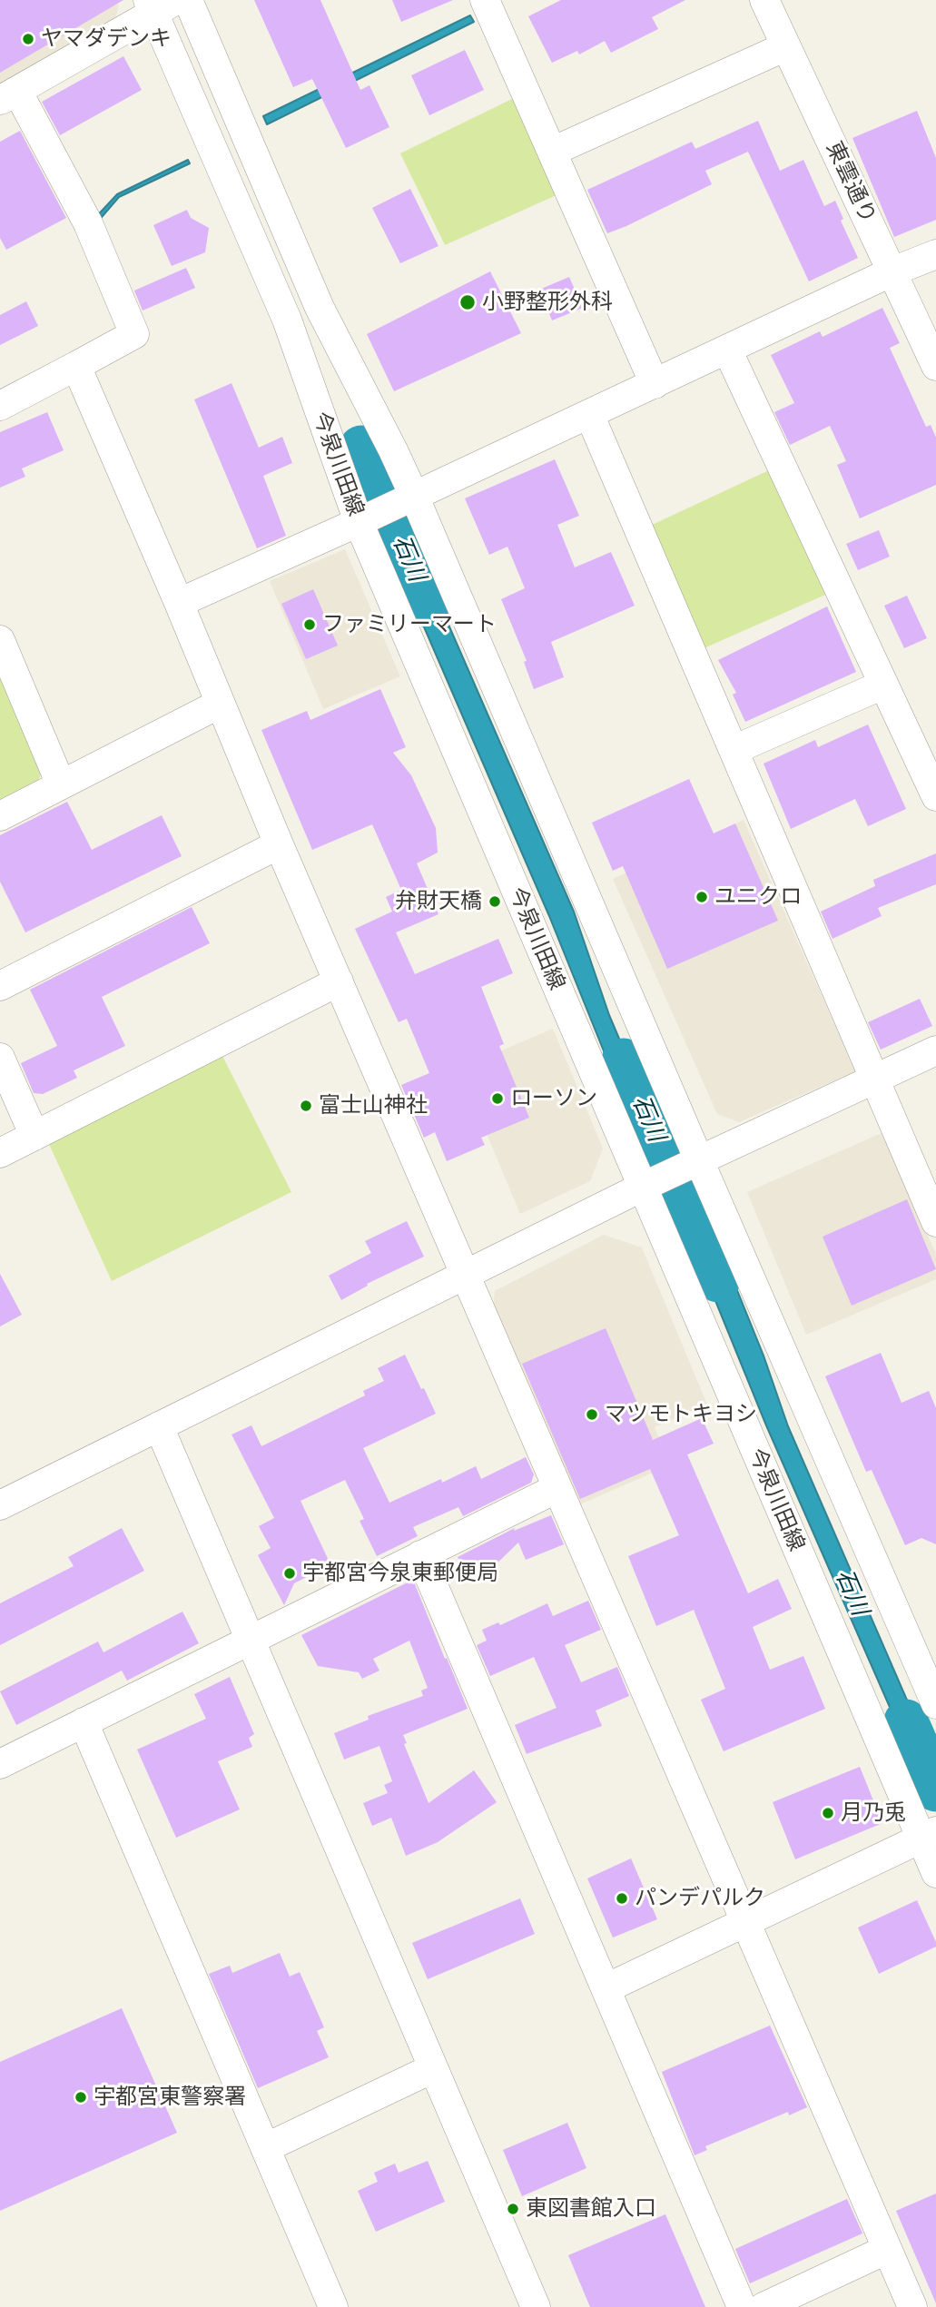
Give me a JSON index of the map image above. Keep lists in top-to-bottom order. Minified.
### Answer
{"streets":{"street":["東雲通り","今泉川田線"]},"water":["石川"],"places":["ヤマダデンキ","小野整形外科","ファミリーマート","ユニクロ","弁財天橋","ローソン","富士山神社","マツモトキヨシ","宇都宮今泉東郵便局","月乃兎","パンデパルク","宇都宮東警察署","東図書館入口"]}
